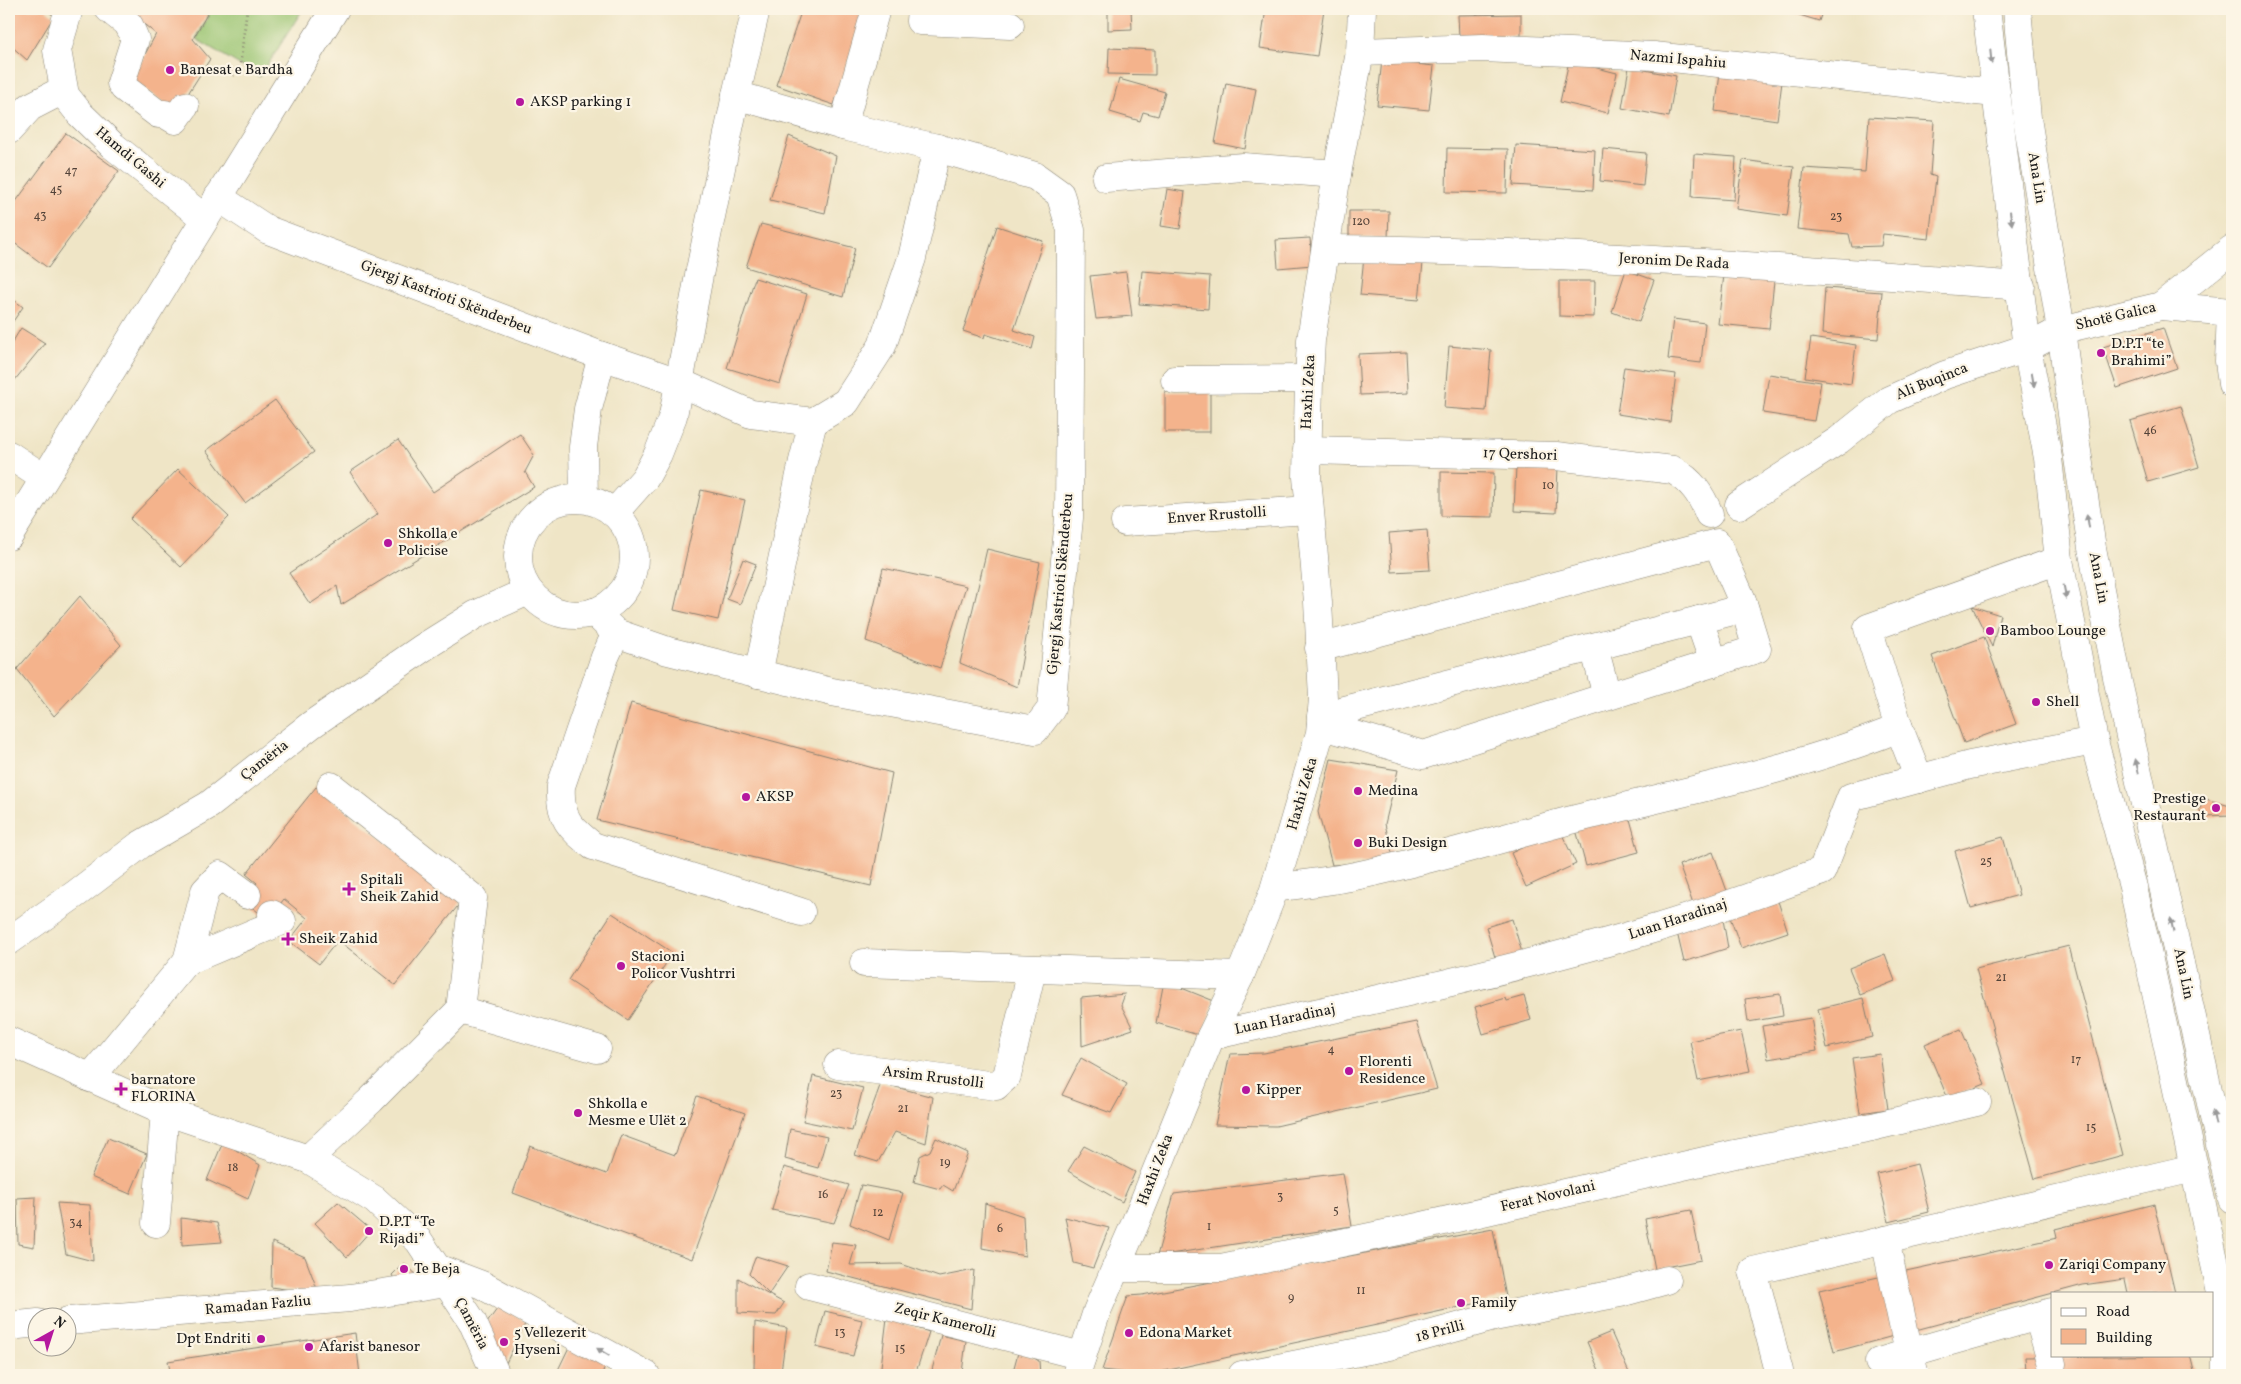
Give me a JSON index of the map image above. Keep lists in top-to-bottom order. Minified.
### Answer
{"streets":{"street":["Nazmi Ispahiu","Hamdi Gashi","Ana Lin","Jeronim De Rada","Gjergj Kastrioti Skënderbeu","Shotë Galica","Ali Buqinca","Haxhi Zeka","17 Qershori","Enver Rrustolli","Çamëria","Luan Haradinaj","Arsim Rrustolli","Ferat Novolani","Ramadan Fazliu","Zeqir Kamerolli","18 Prilli"]},"crossings":[["Nazmi Ispahiu","Ana Lin"],["Nazmi Ispahiu","Haxhi Zeka"],["Hamdi Gashi","Gjergj Kastrioti Skënderbeu"],["Ana Lin","Jeronim De Rada"],["Ana Lin","Shotë Galica"],["Ana Lin","Ali Buqinca"],["Ana Lin","Luan Haradinaj"],["Jeronim De Rada","Haxhi Zeka"],["Shotë Galica","Ali Buqinca"],["Haxhi Zeka","17 Qershori"],["Haxhi Zeka","Enver Rrustolli"],["Haxhi Zeka","Luan Haradinaj"],["Haxhi Zeka","Ferat Novolani"],["Haxhi Zeka","Zeqir Kamerolli"],["Çamëria","Ramadan Fazliu"]],"places":{"other":["Banesat e Bardha","AKSP parking 1","D.P.T “te Brahimi”","Shkolla e Policise","Bamboo Lounge","Shell","Medina","AKSP","Prestige Restaurant","Buki Design","Stacioni Policor Vushtrri","Florenti Residence","Kipper","Shkolla e Mesme e Ulët 2","D.P.T “Te Rijadi”","Zariqi Company","Te Beja","Family","Edona Market","Dpt Endriti","5 Vellezerit Hyseni","Afarist banesor"],"health":["Spitali Sheik Zahid","Sheik Zahid","barnatore FLORINA"]},"house_numbers":["47","45","43","23","120","46","10","25","21","4","17","23","21","15","19","18","16","3","5","12","34","1","6","11","9","13","15"],"legend":["Road","Building"],"north":"top right"}
